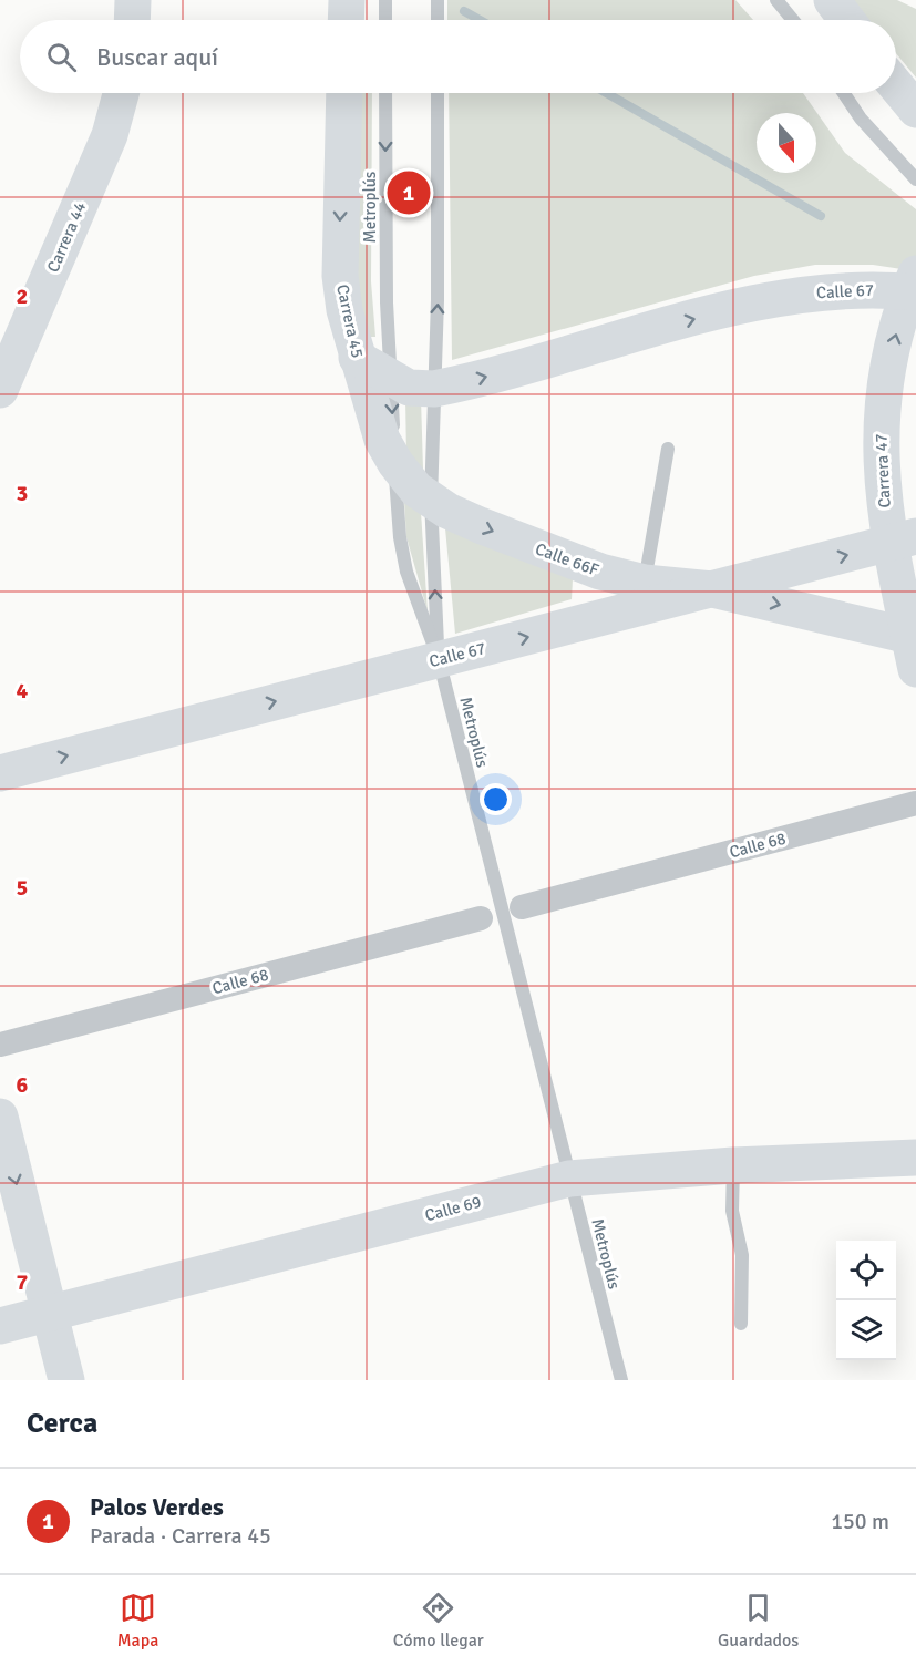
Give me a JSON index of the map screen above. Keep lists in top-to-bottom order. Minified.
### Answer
{"streets":{"street":["Carrera 44","Calle 67","Carrera 45","Carrera 47","Calle 66F","Calle 68","Calle 69"],"lane":["Metroplús"]},"crossings":[["Metroplús","Calle 67"],["Metroplús","Carrera 45"],["Metroplús","Calle 69"],["Calle 67","Carrera 45"],["Calle 67","Carrera 47"],["Calle 67","Calle 66F"],["Carrera 45","Calle 66F"]],"one_way":["Calle 67","Carrera 45","Carrera 47","Calle 66F"],"north":"bottom","page":{"search":"Buscar aquí","pins":"1","heading":"Cerca","list":[{"mark":"1","name":"Palos Verdes","note":"Parada · Carrera 45","value":"150 m"}],"nav":["Mapa","Cómo llegar","Guardados"]},"grid":{"rows":["2","3","4","5","6","7"]}}
